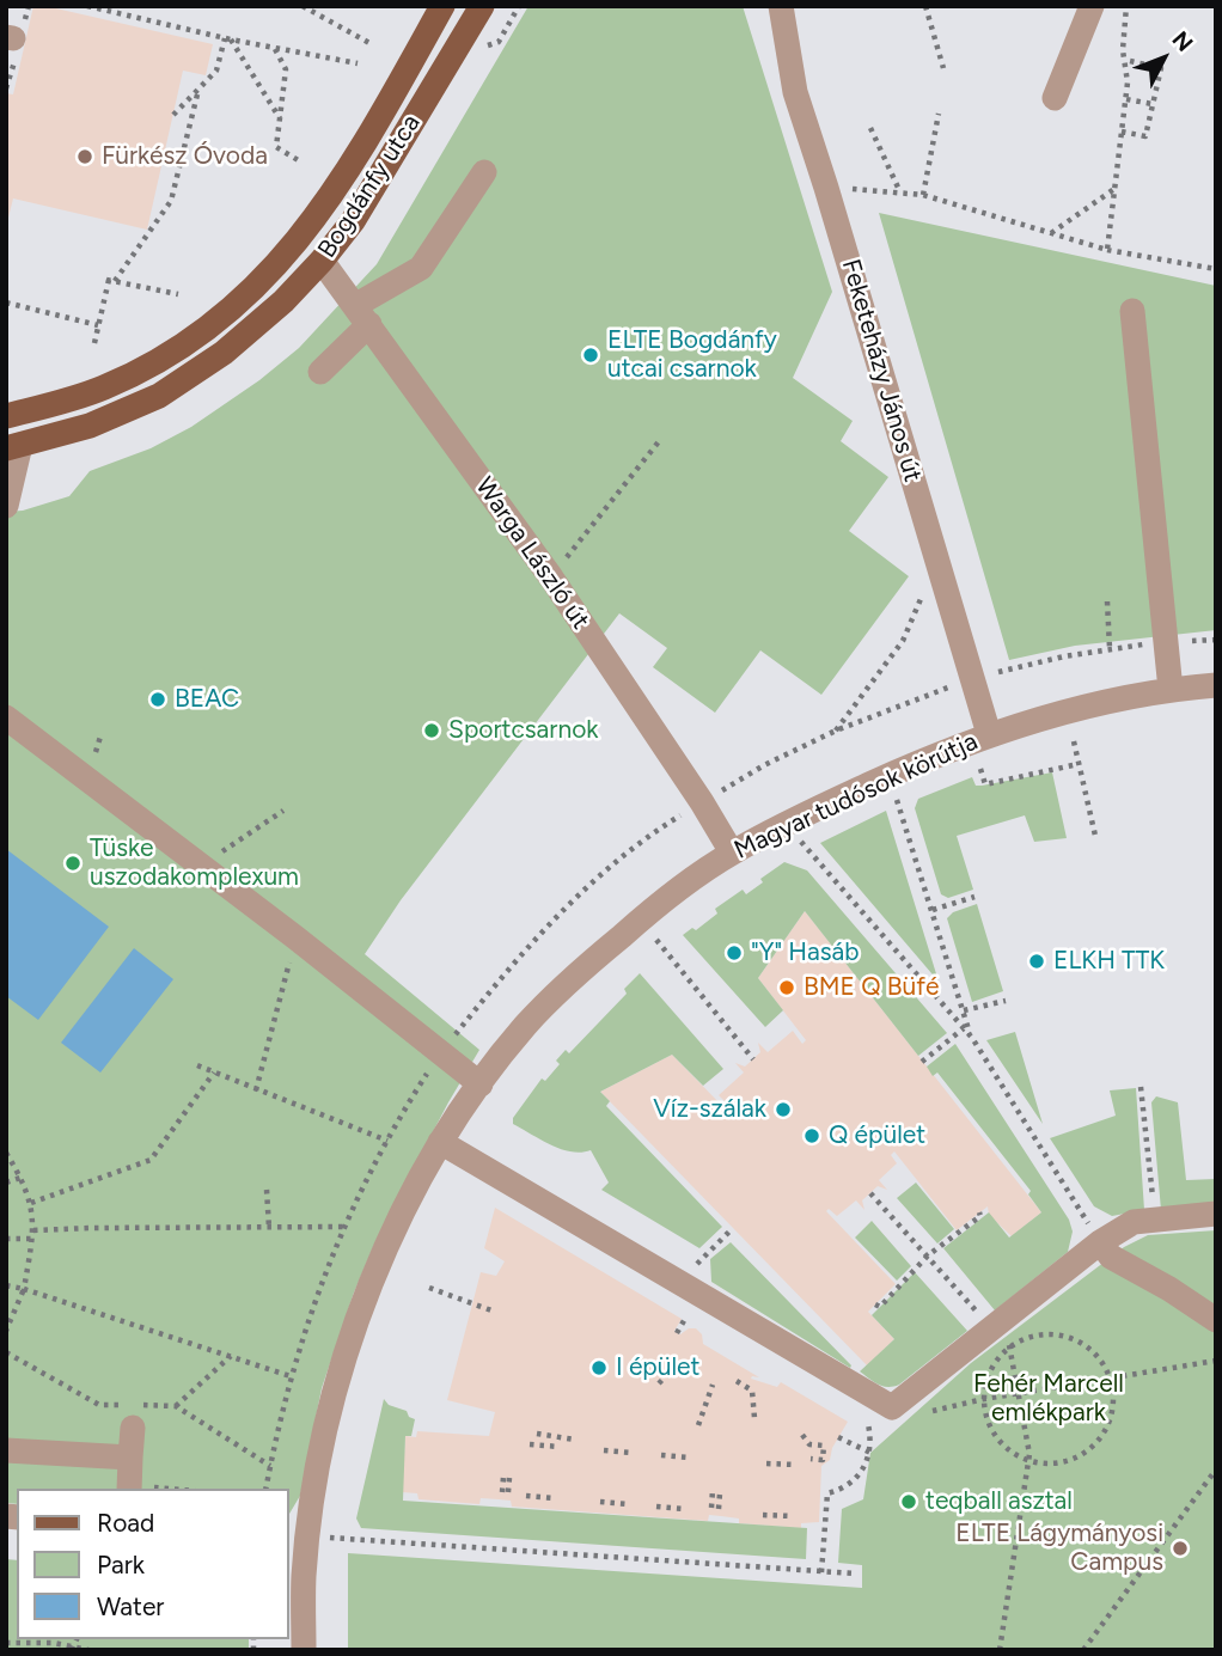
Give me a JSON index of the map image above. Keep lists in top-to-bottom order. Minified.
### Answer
{"streets":{"main road":["Bogdánfy utca"],"street":["Feketeházy János út","Warga László út","Magyar tudósok körútja"]},"crossings":[["Bogdánfy utca","Warga László út"],["Feketeházy János út","Magyar tudósok körútja"],["Warga László út","Magyar tudósok körútja"]],"parks":["Fehér Marcell emlékpark"],"places":["Fürkész Óvoda","ELTE Bogdánfy utcai csarnok","BEAC","Sportcsarnok","Tüske uszodakomplexum","\"Y\" Hasáb","ELKH TTK","BME Q Büfé","Víz-szálak","Q épület","I épület","teqball asztal","ELTE Lágymányosi Campus"],"legend":["Road","Park","Water"],"north":"top right"}
